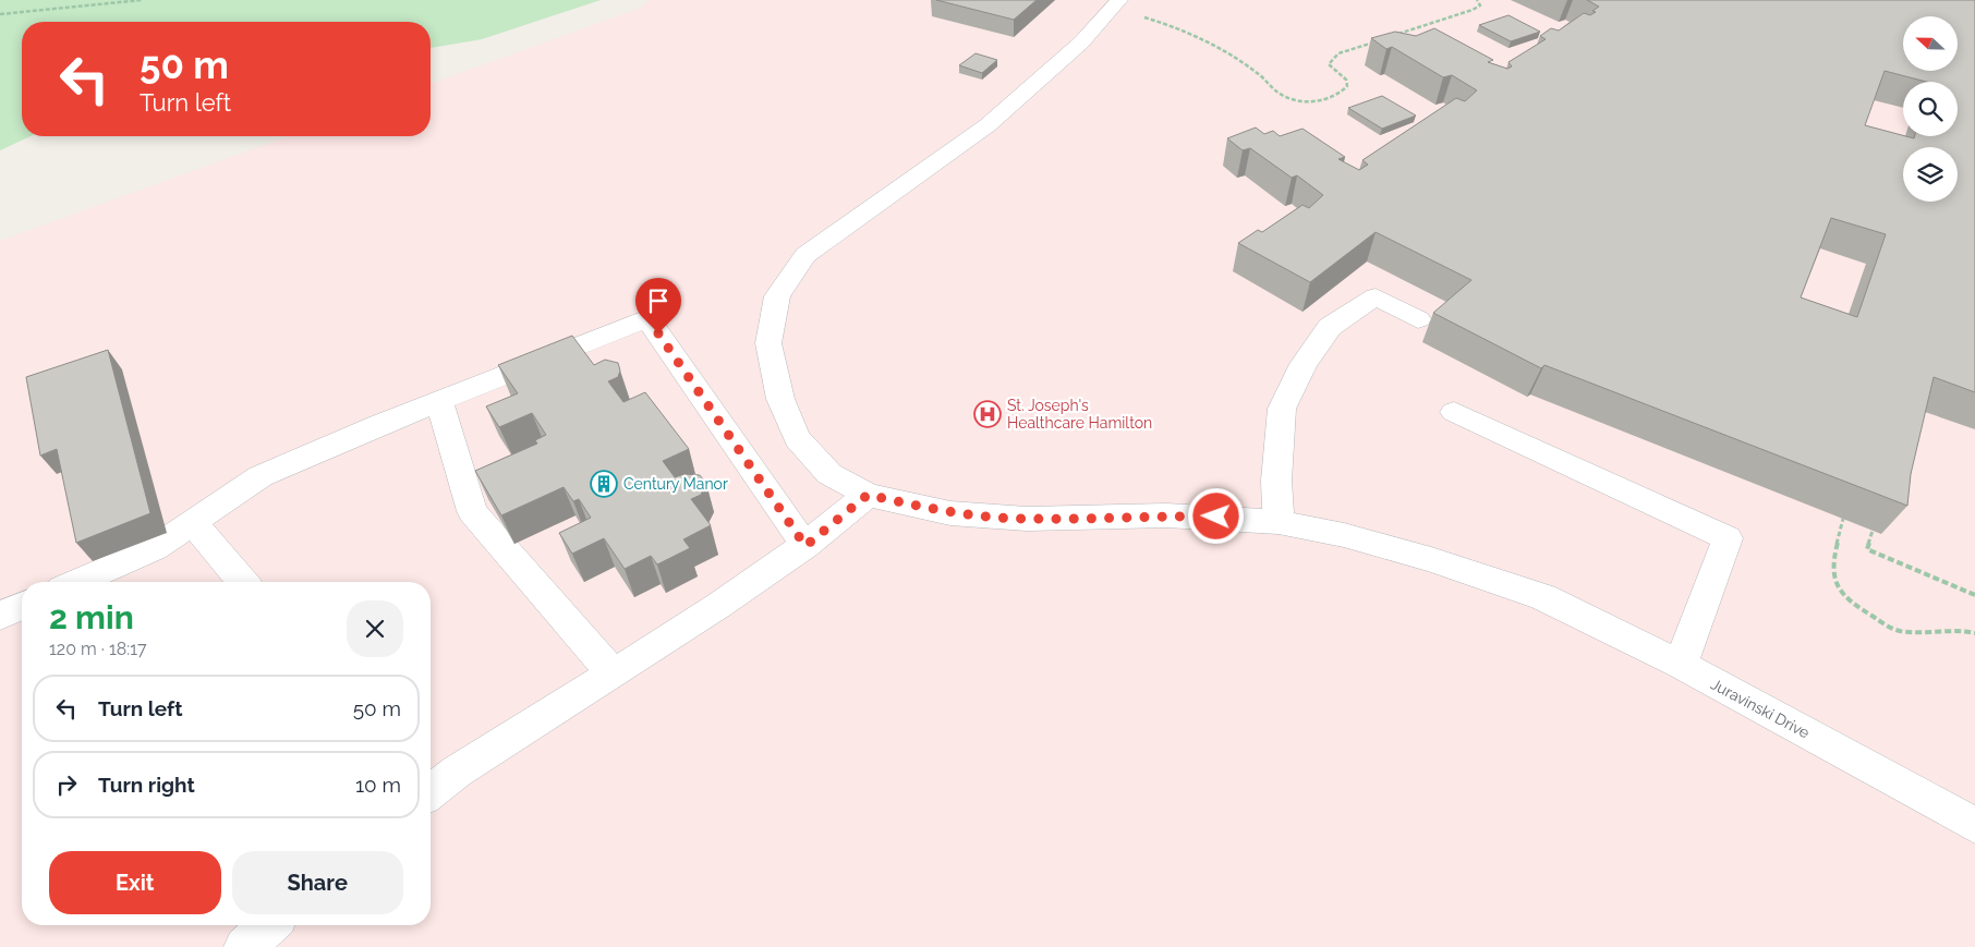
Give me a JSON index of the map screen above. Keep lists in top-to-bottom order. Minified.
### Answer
{"streets":{"lane":["Juravinski Drive"]},"places":{"hospital":["St. Joseph's Healthcare Hamilton"],"building":["Century Manor"]},"north":"left","page":{"turn":["50 m","Turn left"],"heading":["2 min","120 m · 18:17"],"list":[{"name":"Turn left","value":"50 m"},{"name":"Turn right","value":"10 m"}],"buttons":["Exit","Share"]}}
